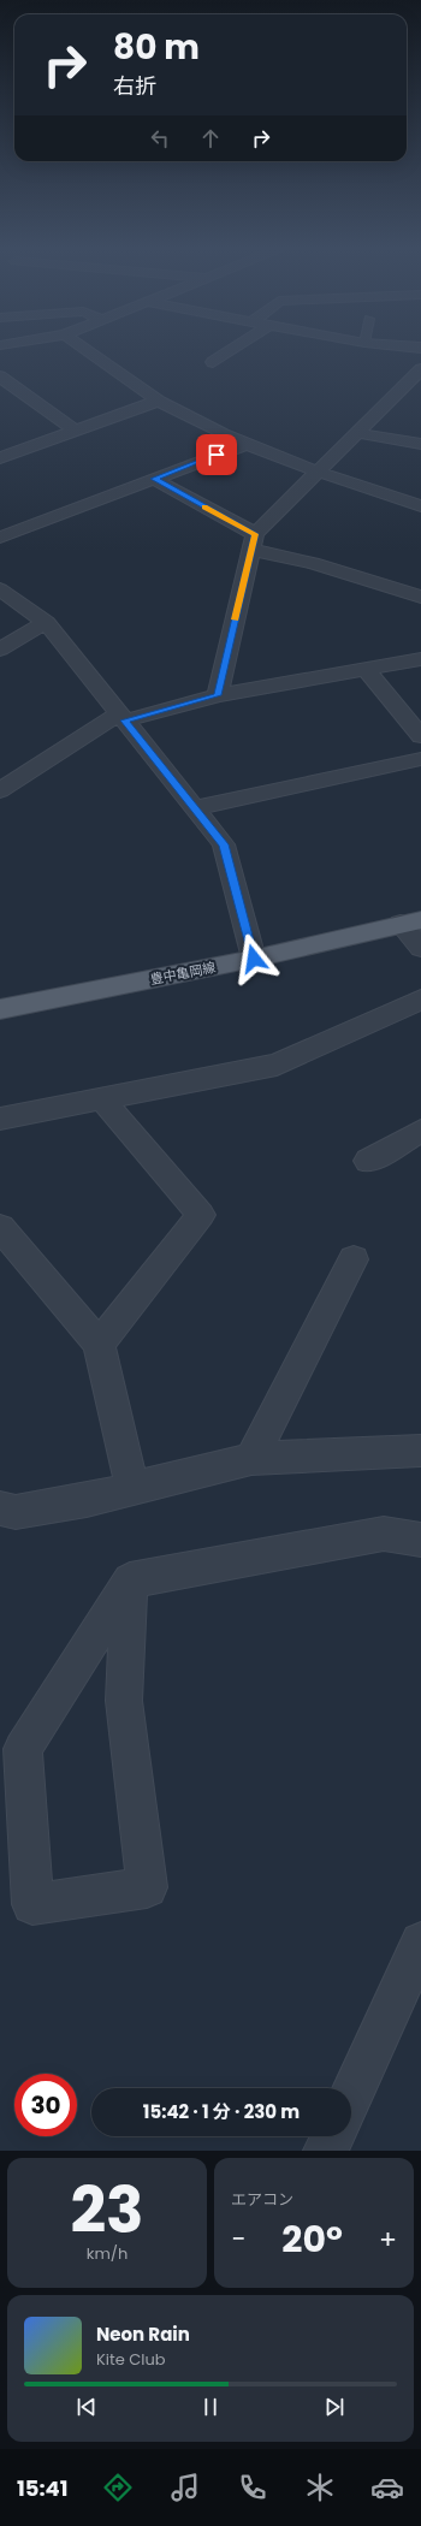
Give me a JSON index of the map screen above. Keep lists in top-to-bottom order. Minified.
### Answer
{"streets":{"main road":["豊中亀岡線"]},"page":{"turn":["80 m","右折"],"limit":"30","trip":"15:42 · 1 分 · 230 m","tile":[["23","km/h"],"エアコン"],"heat":["−","20°","+"],"song":["Neon Rain","Kite Club"],"tabs":"15:41"}}
